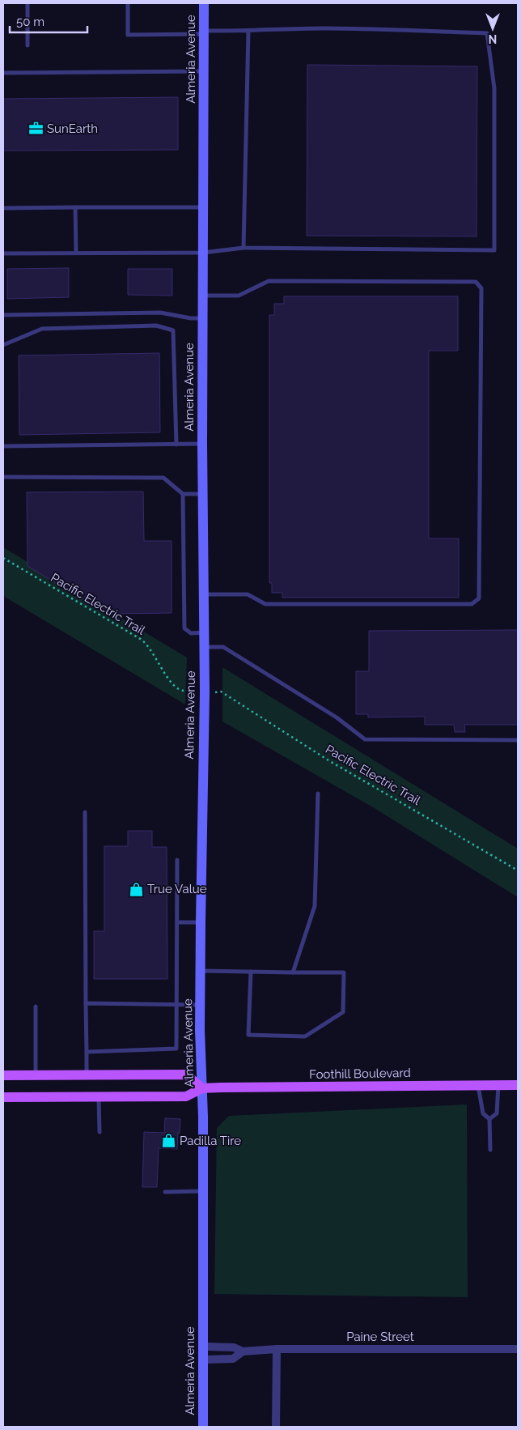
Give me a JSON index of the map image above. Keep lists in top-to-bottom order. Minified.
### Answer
{"streets":{"main road":["Foothill Boulevard"],"street":["Almeria Avenue","Paine Street"],"path":["Pacific Electric Trail"]},"crossings":[["Almeria Avenue","Foothill Boulevard"],["Almeria Avenue","Paine Street"]],"places":{"office":["SunEarth"],"shop":["True Value","Padilla Tire"]},"scale_bar":"50 m","north":"bottom"}
